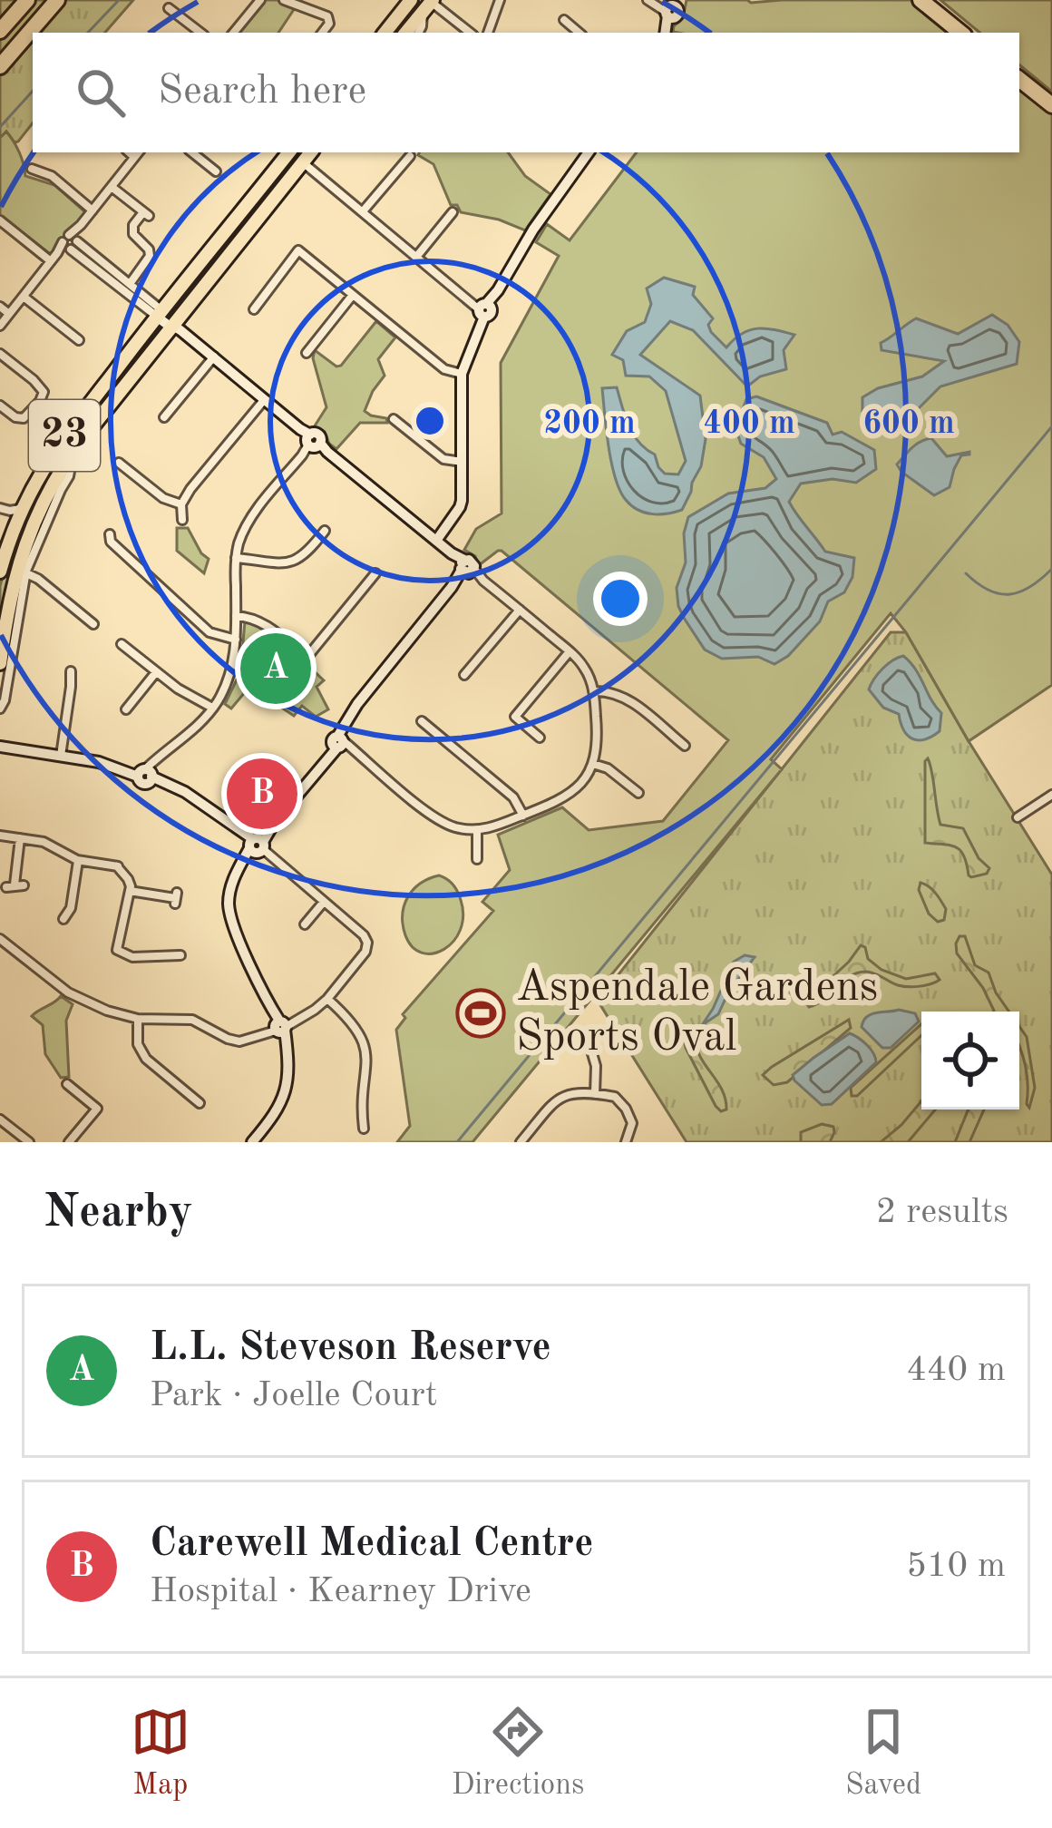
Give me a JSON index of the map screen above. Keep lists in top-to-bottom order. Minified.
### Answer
{"streets":{"main road":["23"]},"places":{"sports":["Aspendale Gardens Sports Oval"]},"page":{"search":"Search here","pins":["A","B"],"heading":["Nearby","2 results"],"list":[{"mark":"A","name":"L.L. Steveson Reserve","note":"Park · Joelle Court","value":"440 m"},{"mark":"B","name":"Carewell Medical Centre","note":"Hospital · Kearney Drive","value":"510 m"}],"nav":["Map","Directions","Saved"]},"rings":["200 m","400 m","600 m"]}
